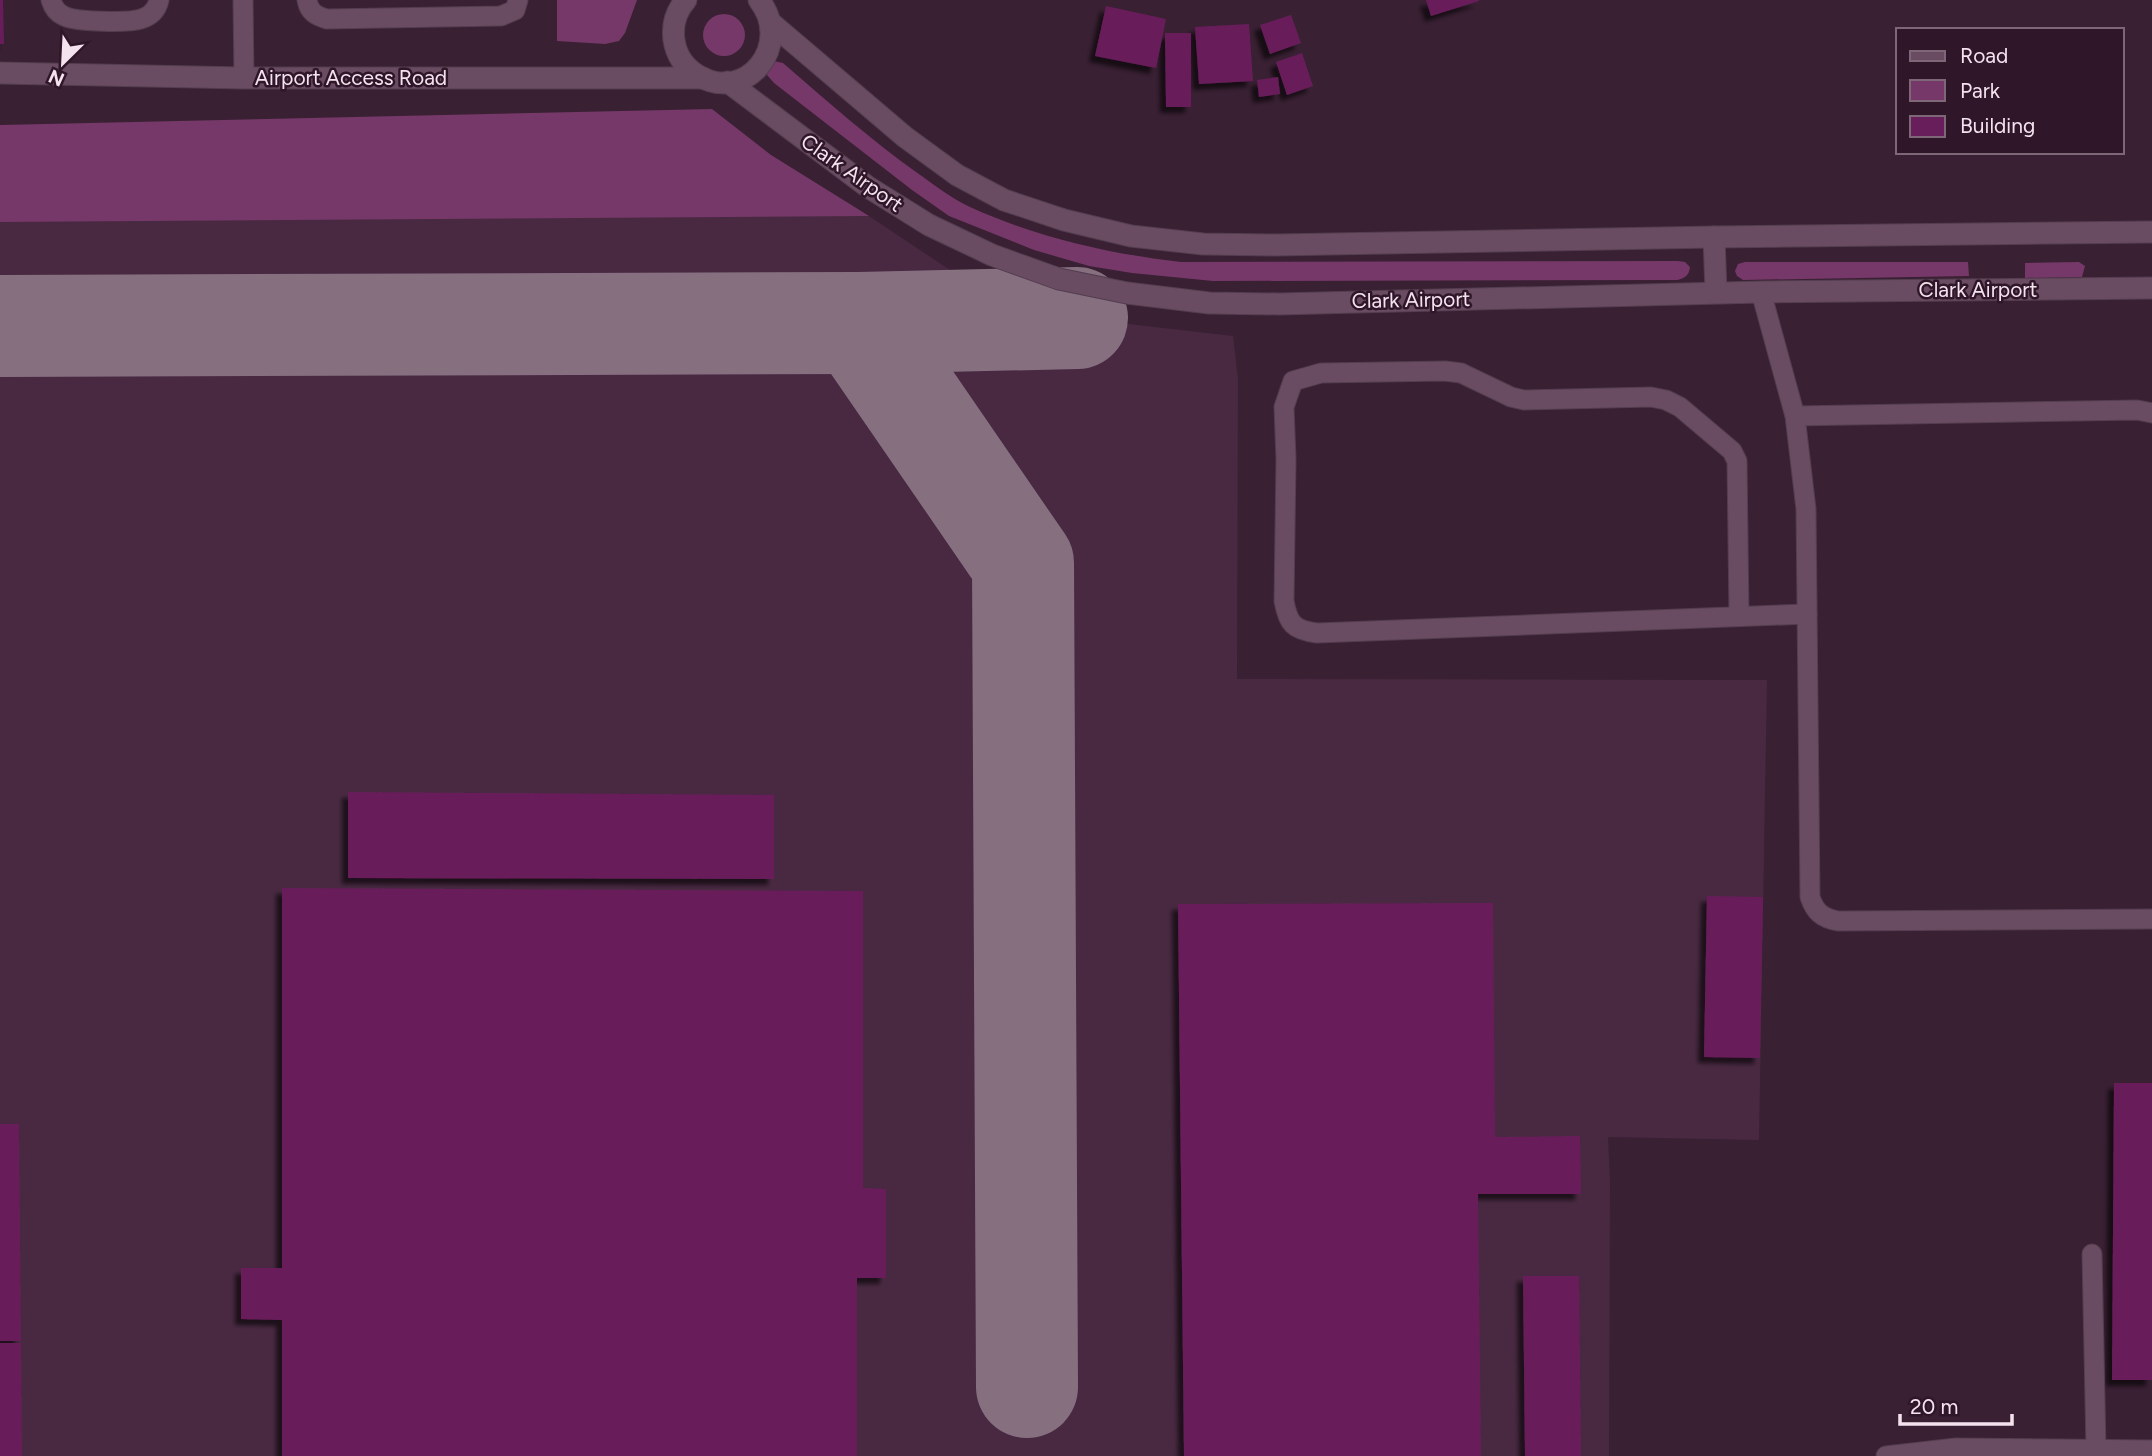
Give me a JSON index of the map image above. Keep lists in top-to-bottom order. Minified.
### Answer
{"streets":{"street":["Airport Access Road","Clark Airport"]},"crossings":[["Airport Access Road","Clark Airport"]],"legend":["Road","Park","Building"],"scale_bar":"20 m","north":"bottom left"}
